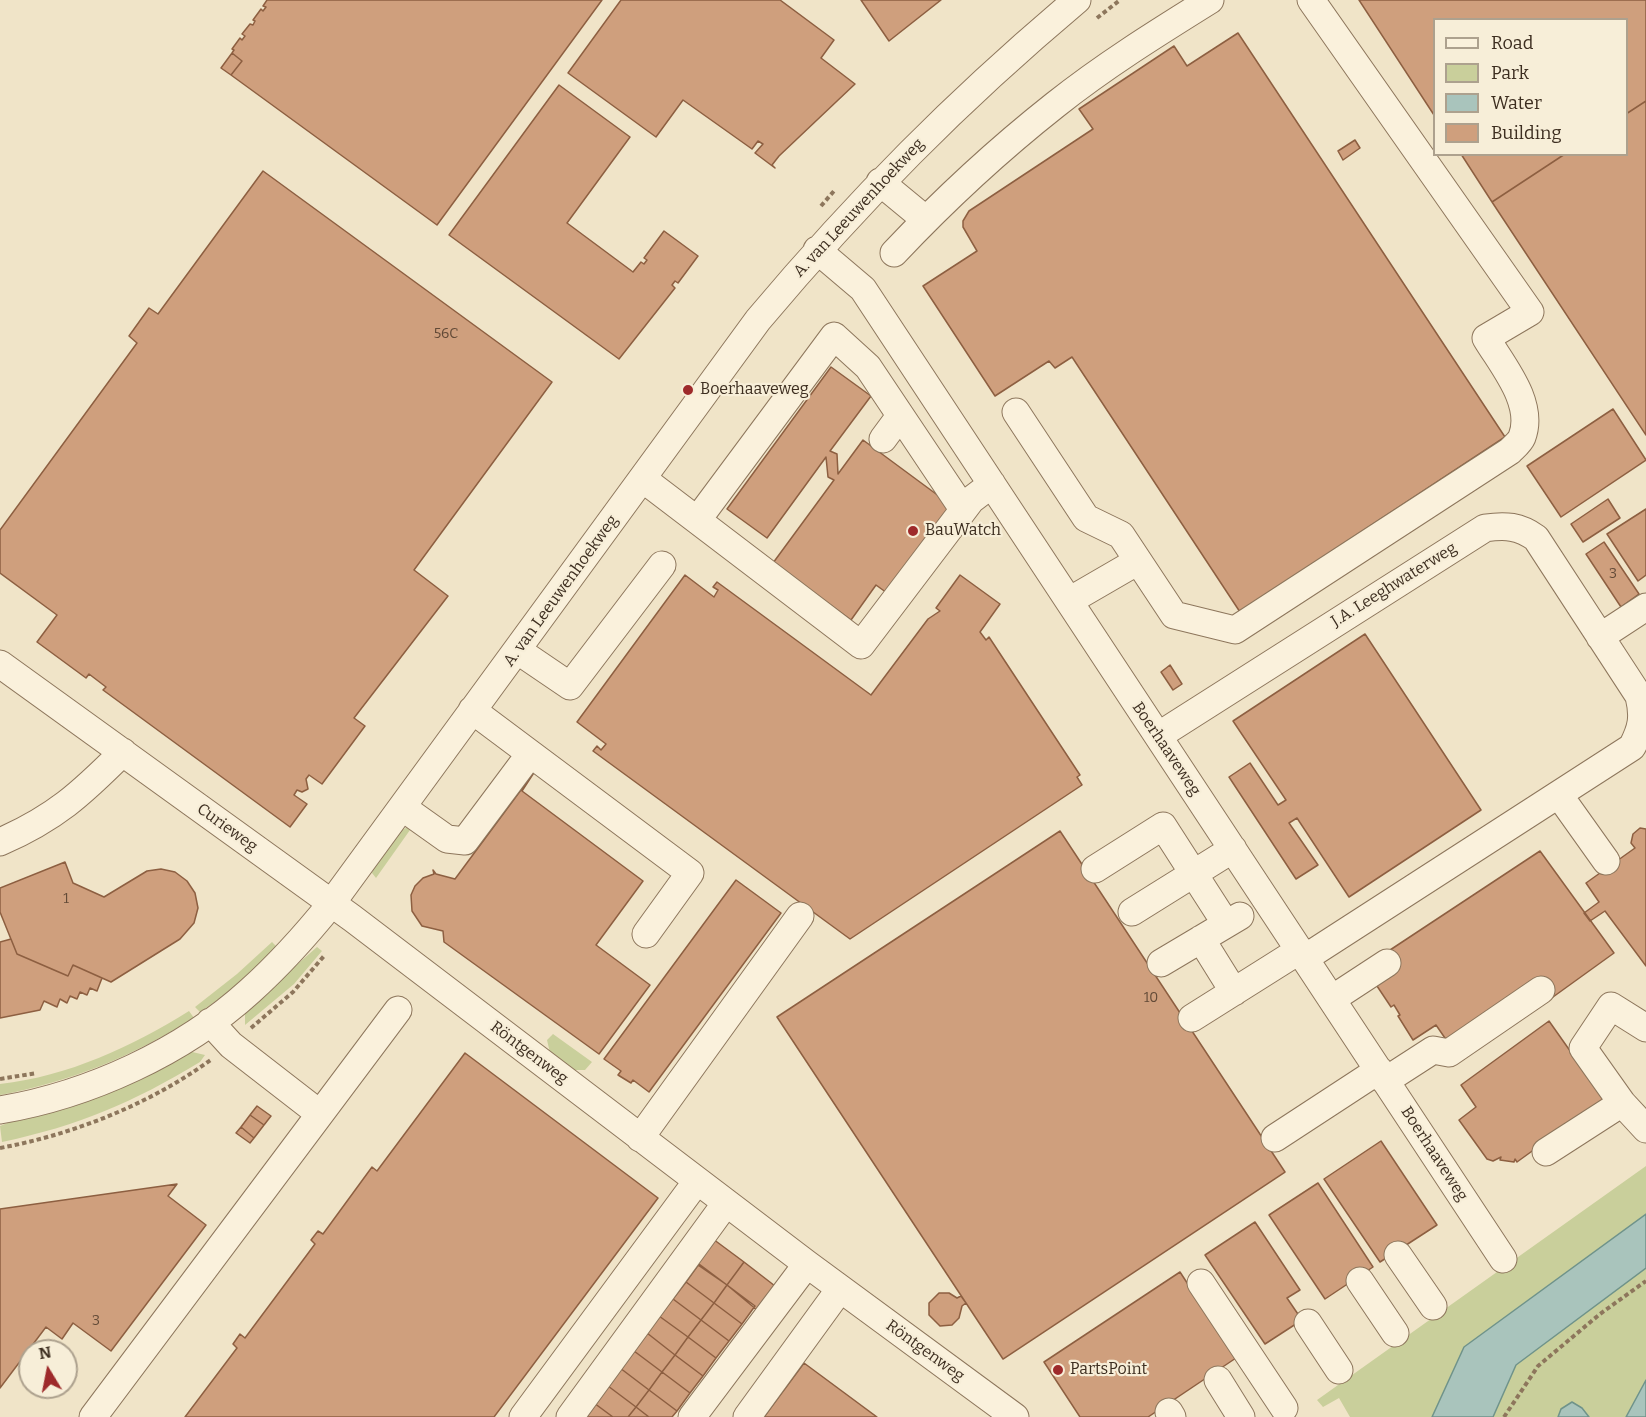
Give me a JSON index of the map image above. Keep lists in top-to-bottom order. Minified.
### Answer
{"streets":{"street":["A. van Leeuwenhoekweg","J.A. Leeghwaterweg","Boerhaaveweg","Curieweg","Röntgenweg"]},"crossings":[["A. van Leeuwenhoekweg","Boerhaaveweg"],["A. van Leeuwenhoekweg","Curieweg"],["A. van Leeuwenhoekweg","Röntgenweg"],["J.A. Leeghwaterweg","Boerhaaveweg"],["Curieweg","Röntgenweg"]],"places":["Boerhaaveweg","BauWatch","PartsPoint"],"house_numbers":["56C","3","1","10","3"],"legend":["Road","Park","Water","Building"],"north":"top"}
